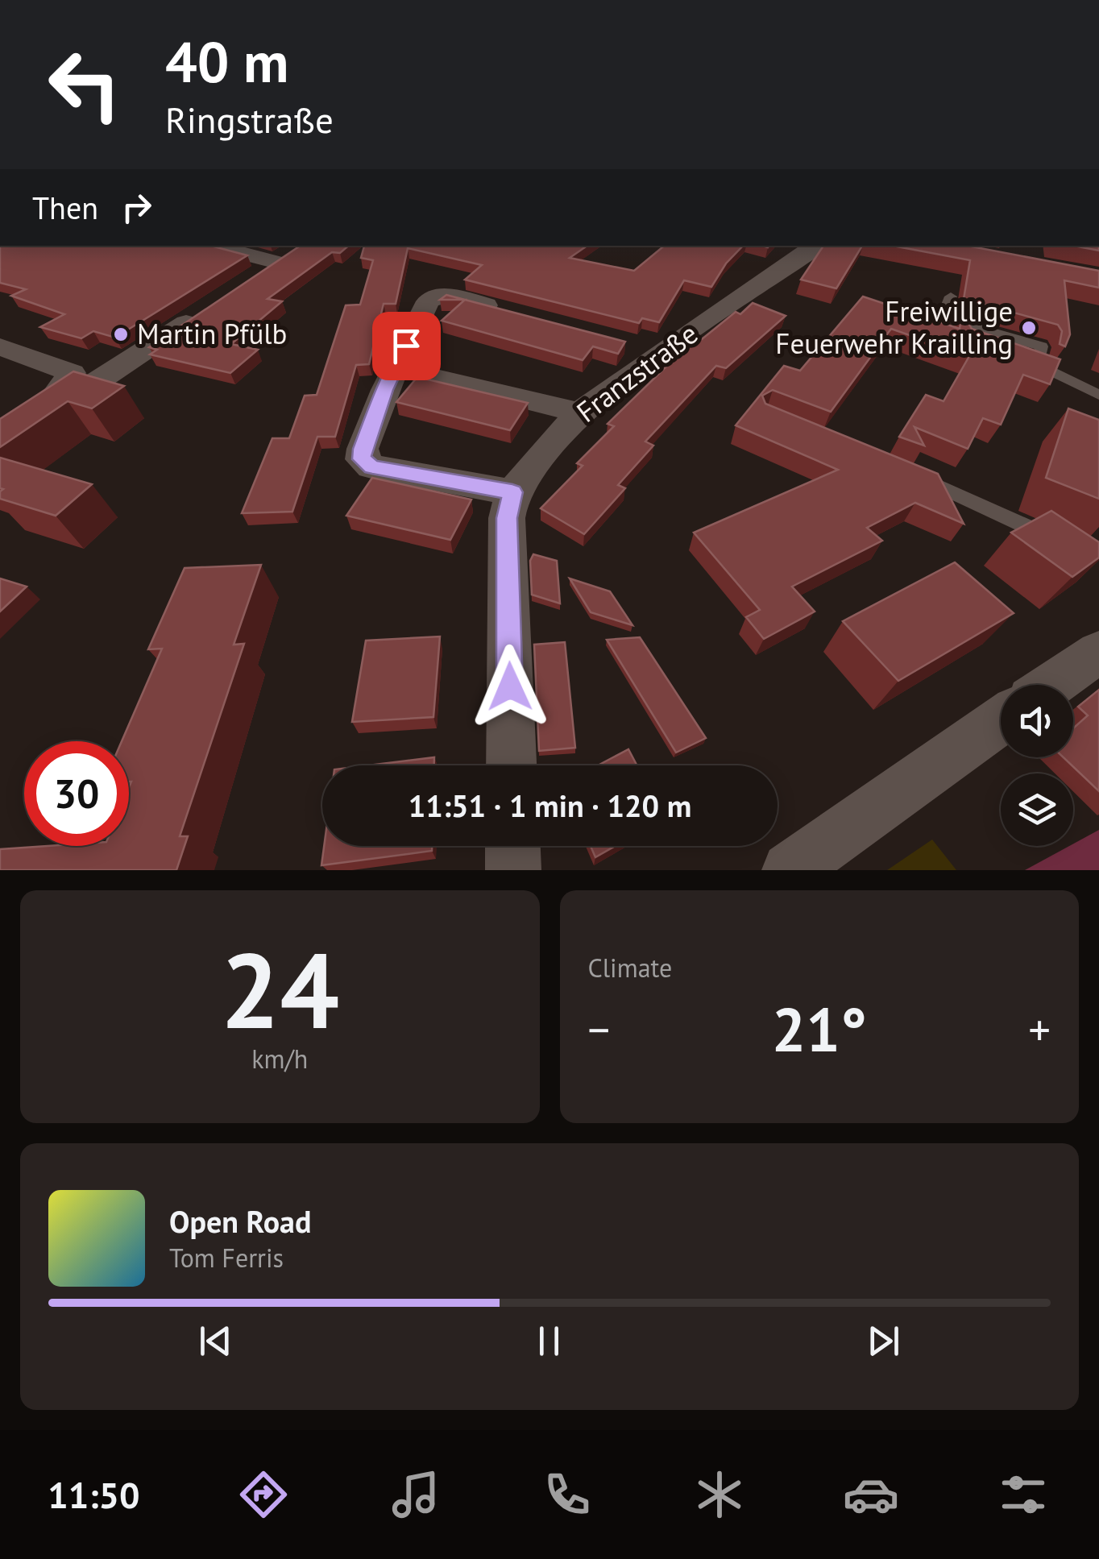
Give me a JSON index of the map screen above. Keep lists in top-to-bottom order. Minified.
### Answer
{"streets":{"street":["Franzstraße"]},"places":["Freiwillige Feuerwehr Krailling","Martin Pfülb"],"page":{"turn":["40 m","Ringstraße"],"then":"Then","limit":"30","trip":"11:51 · 1 min · 120 m","tile":[["24","km/h"],"Climate"],"heat":["−","21°","+"],"song":["Open Road","Tom Ferris"],"tabs":"11:50"}}
